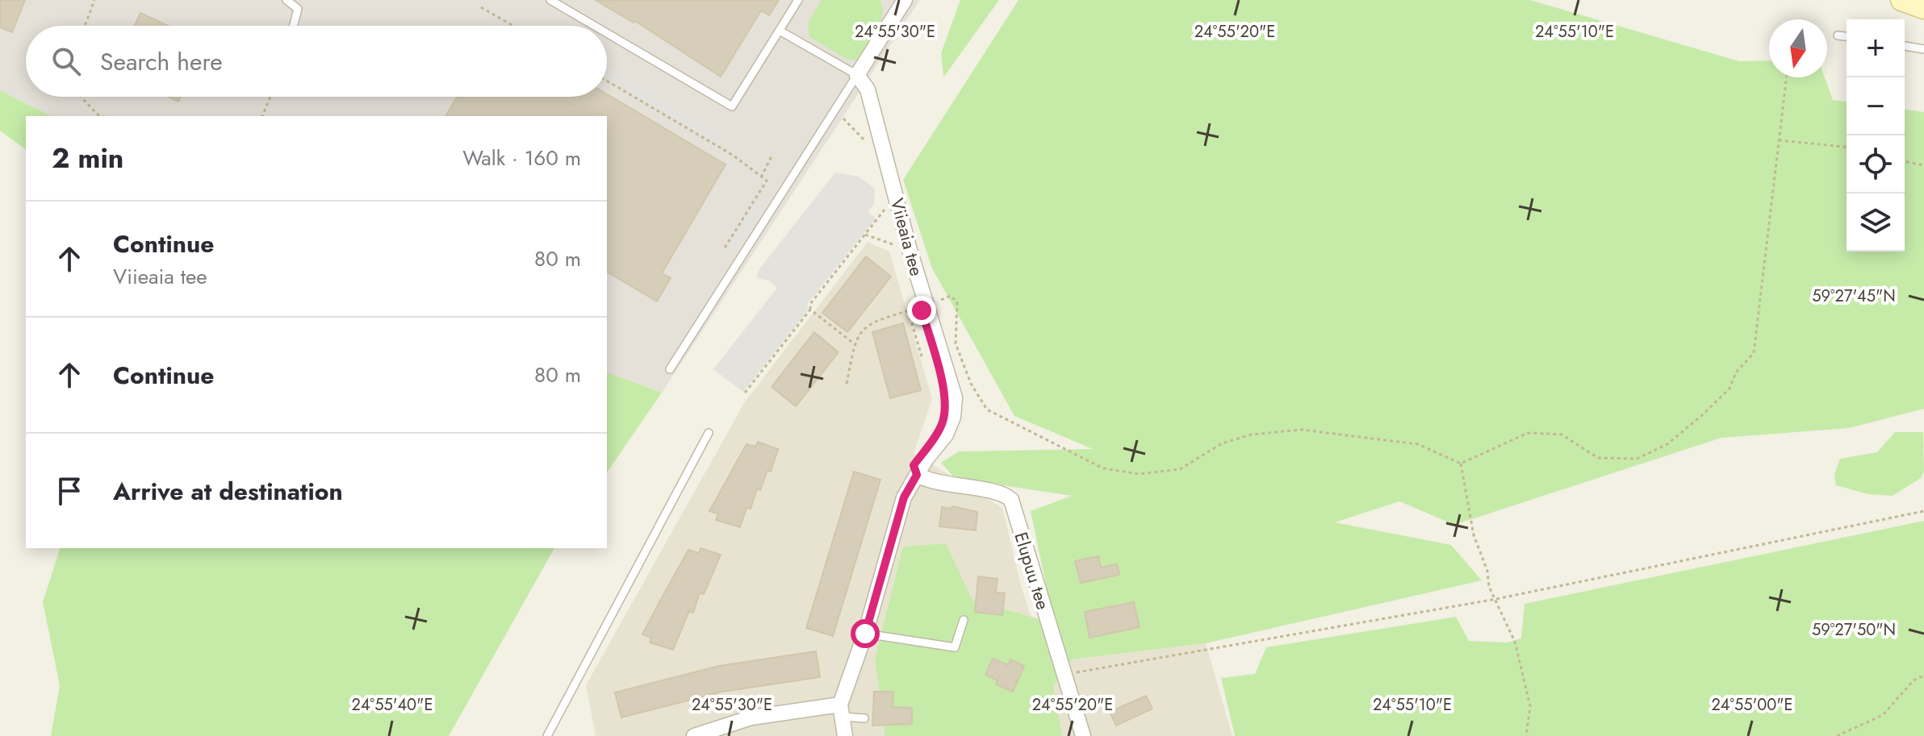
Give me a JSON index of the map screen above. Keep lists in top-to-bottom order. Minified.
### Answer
{"streets":{"street":["Viieaia tee","Elupuu tee"]},"crossings":[["Viieaia tee","Elupuu tee"]],"north":"bottom","page":{"map_buttons":["+","−"],"search":"Search here","heading":["2 min","Walk · 160 m"],"list":[["Continue","Viieaia tee","80 m"],["Continue","80 m"],"Arrive at destination"]},"coordinates":["24°55'30\"E","24°55'20\"E","24°55'10\"E","59°27'45\"N","59°27'50\"N","24°55'40\"E","24°55'00\"E"]}
